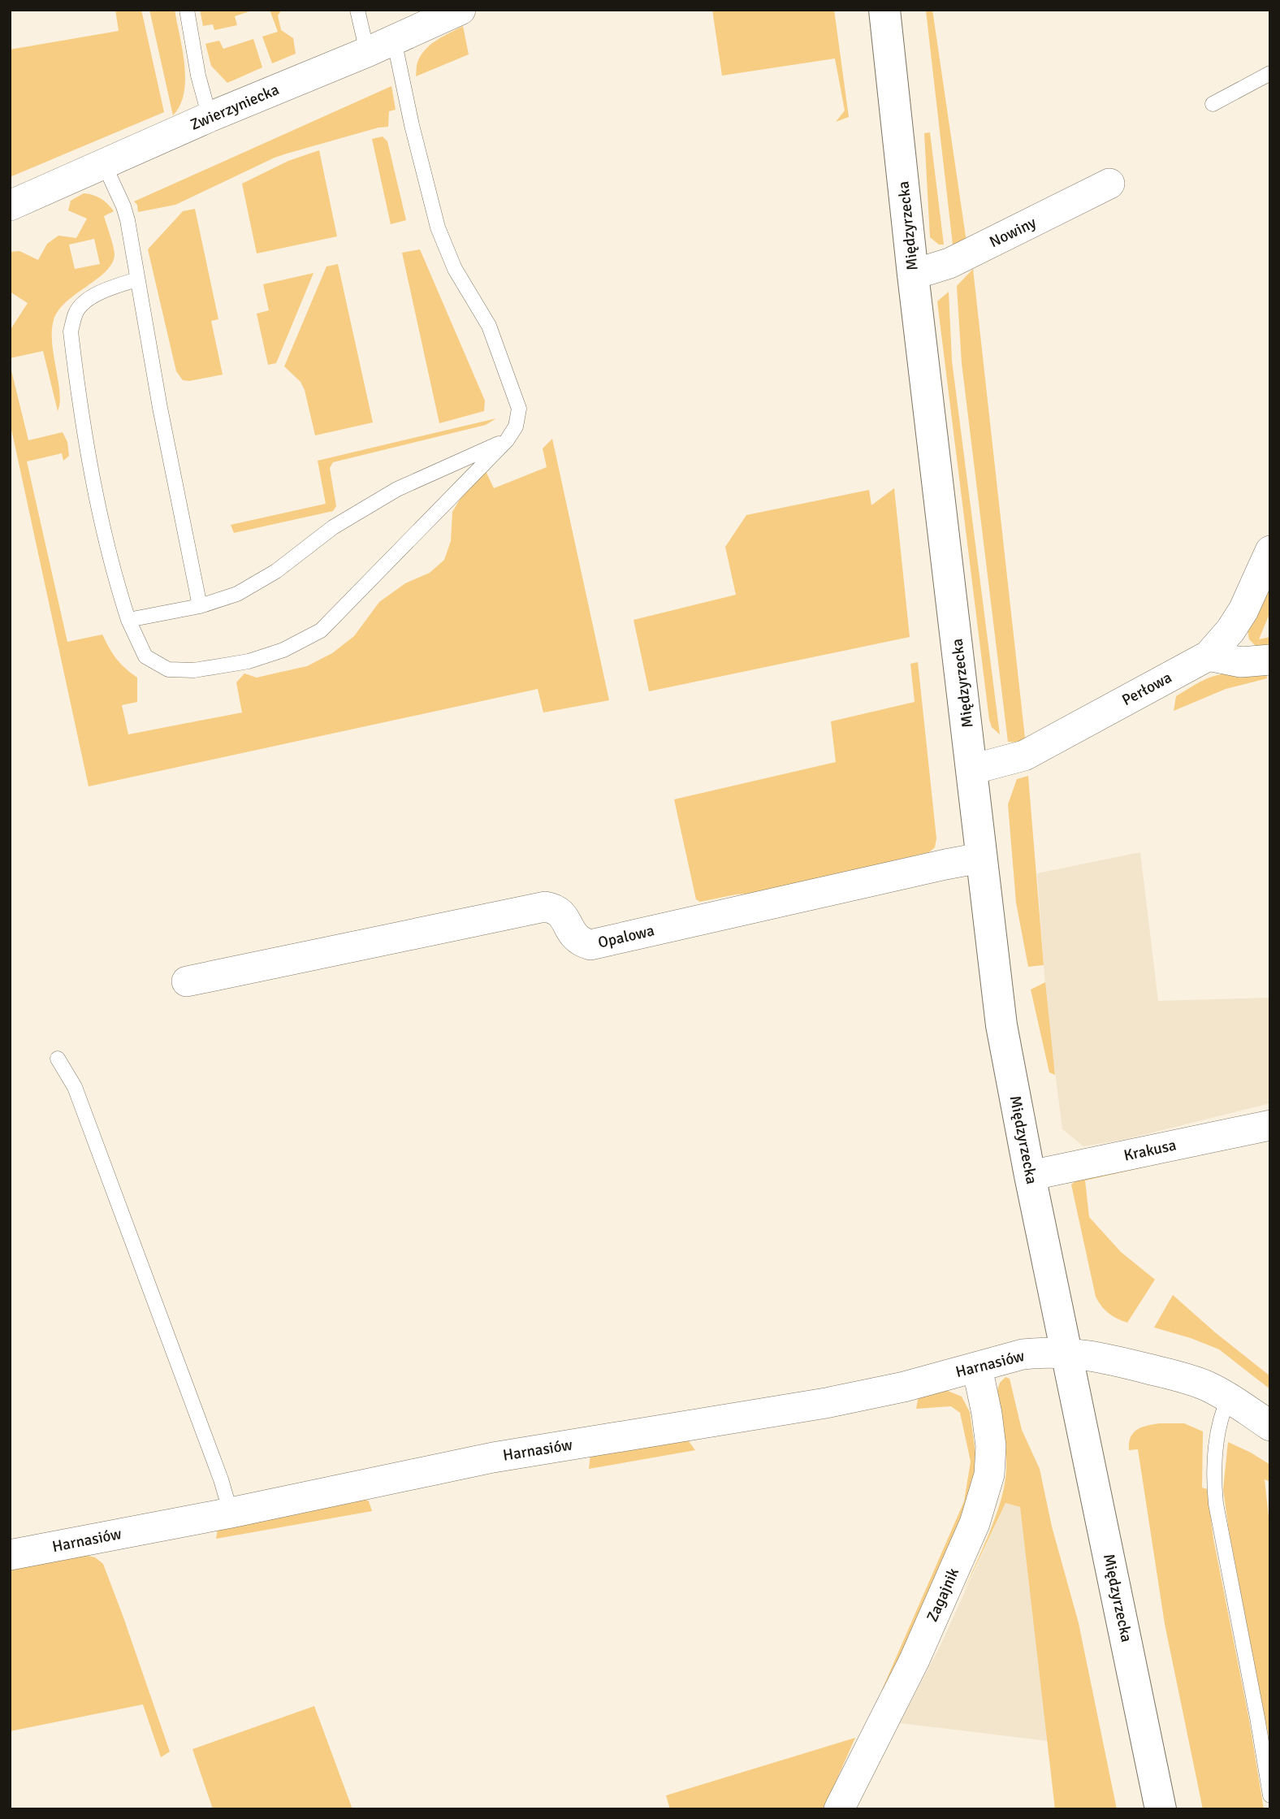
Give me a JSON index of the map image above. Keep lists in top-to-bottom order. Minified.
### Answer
{"streets":{"main road":["Międzyrzecka"],"street":["Zwierzyniecka","Nowiny","Perłowa","Opalowa","Krakusa","Harnasiów","Zagajnik"]},"crossings":[["Międzyrzecka","Nowiny"],["Międzyrzecka","Perłowa"],["Międzyrzecka","Opalowa"],["Międzyrzecka","Krakusa"],["Międzyrzecka","Harnasiów"],["Harnasiów","Zagajnik"]]}
